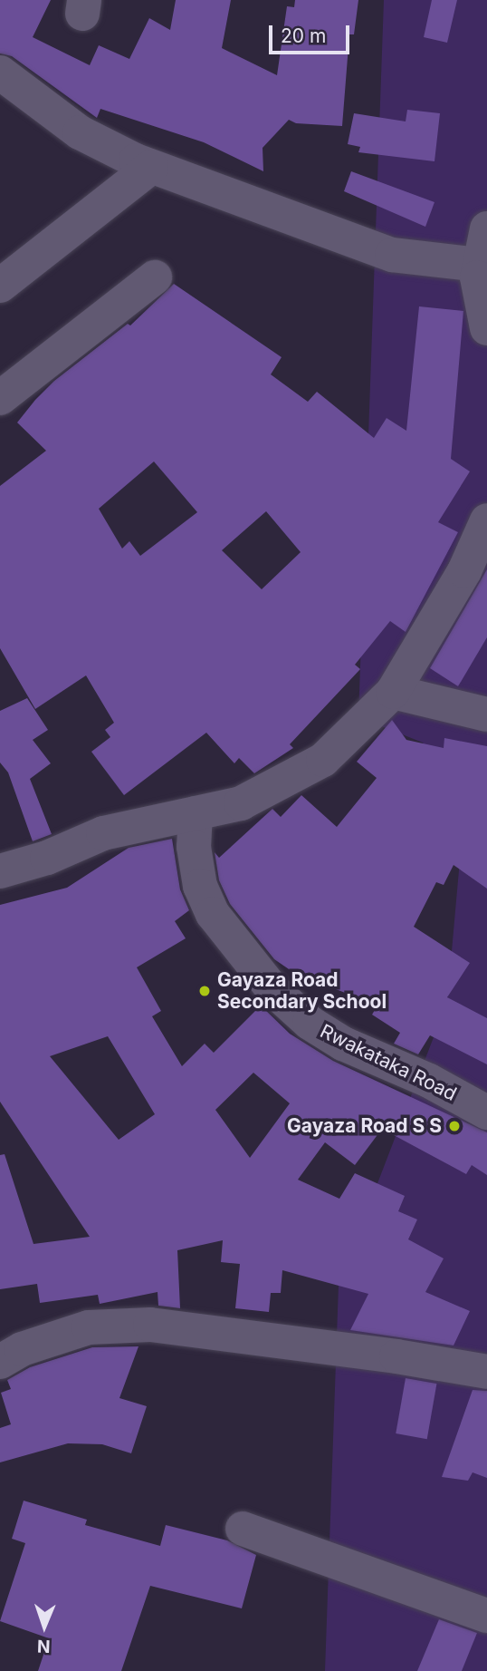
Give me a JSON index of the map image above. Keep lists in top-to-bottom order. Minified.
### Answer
{"streets":{"street":["Rwakataka Road"]},"places":["Gayaza Road Secondary School","Gayaza Road S S"],"scale_bar":"20 m","north":"bottom"}
